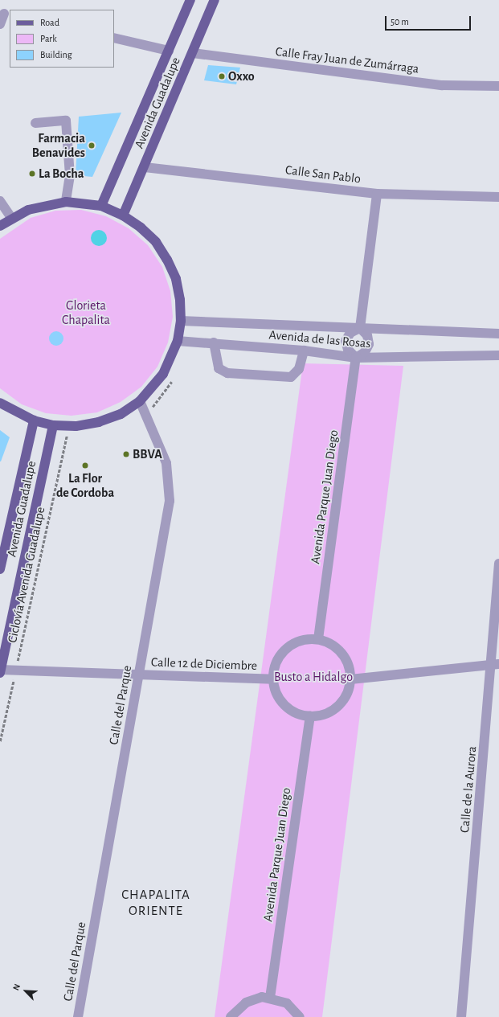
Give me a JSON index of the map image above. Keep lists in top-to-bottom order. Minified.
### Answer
{"streets":{"main road":["Avenida Guadalupe"],"street":["Calle Fray Juan de Zumárraga","Calle San Pablo","Avenida de las Rosas","Avenida Parque Juan Diego","Calle 12 de Diciembre","Calle del Parque","Calle de la Aurora"],"path":["Ciclovía Avenida Guadalupe"]},"crossings":[["Calle Fray Juan de Zumárraga","Avenida Guadalupe"],["Avenida Guadalupe","Calle San Pablo"],["Avenida Guadalupe","Calle 12 de Diciembre"],["Avenida de las Rosas","Avenida Parque Juan Diego"],["Avenida Parque Juan Diego","Calle 12 de Diciembre"],["Ciclovía Avenida Guadalupe","Calle 12 de Diciembre"],["Calle 12 de Diciembre","Calle del Parque"]],"districts":["CHAPALITA ORIENTE"],"parks":["Glorieta Chapalita","Busto a Hidalgo"],"places":["Oxxo","Farmacia Benavides","La Bocha","BBVA","La Flor de Cordoba"],"legend":["Road","Park","Building"],"scale_bar":"50 m","north":"top left"}
